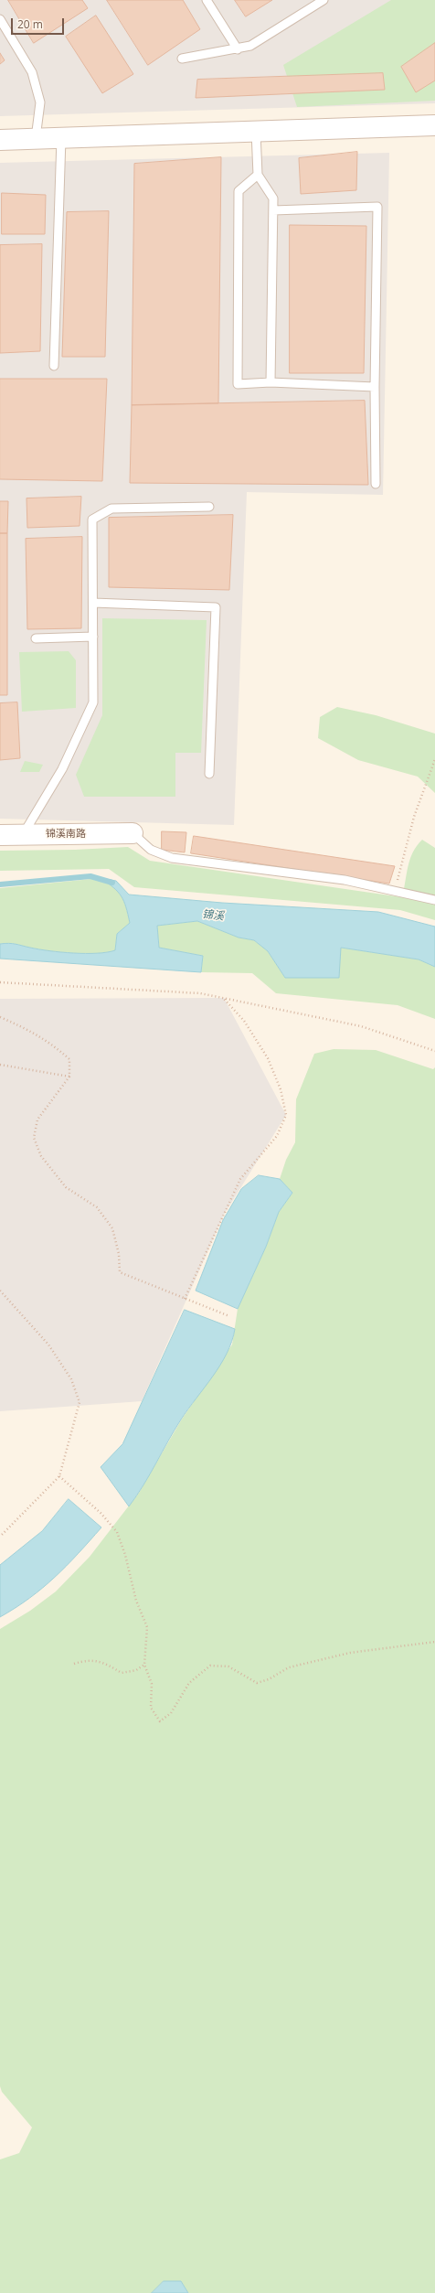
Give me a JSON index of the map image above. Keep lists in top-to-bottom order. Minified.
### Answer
{"streets":{"street":["锦溪南路"]},"water":["锦溪"],"scale_bar":"20 m"}
